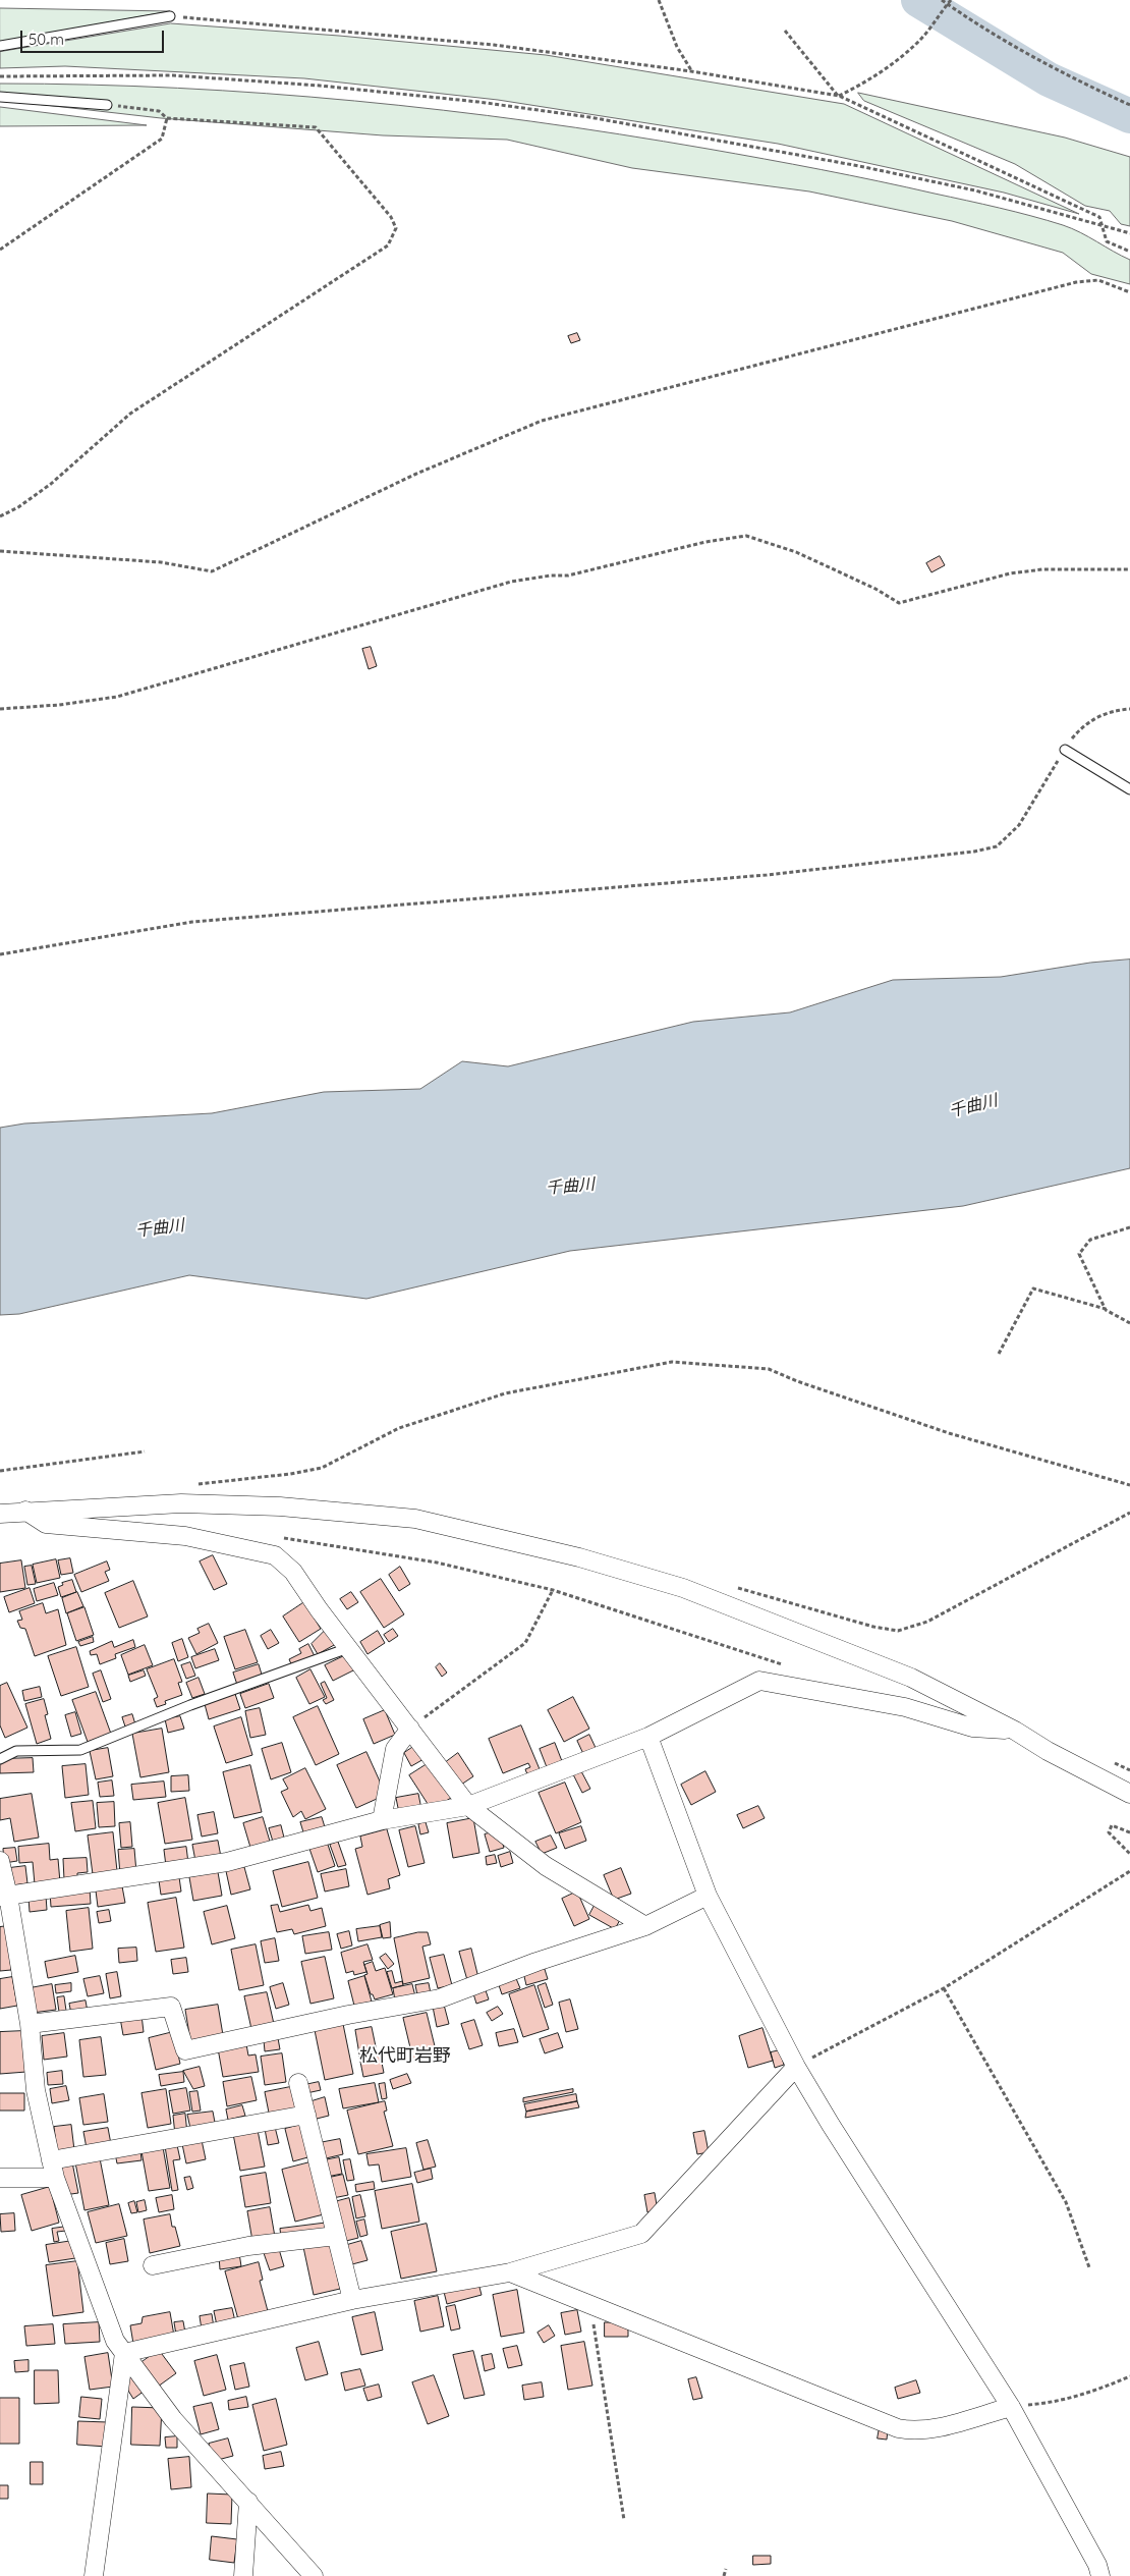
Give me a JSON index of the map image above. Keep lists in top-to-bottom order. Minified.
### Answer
{"districts":["松代町岩野"],"water":["千曲川"],"scale_bar":"50 m"}
